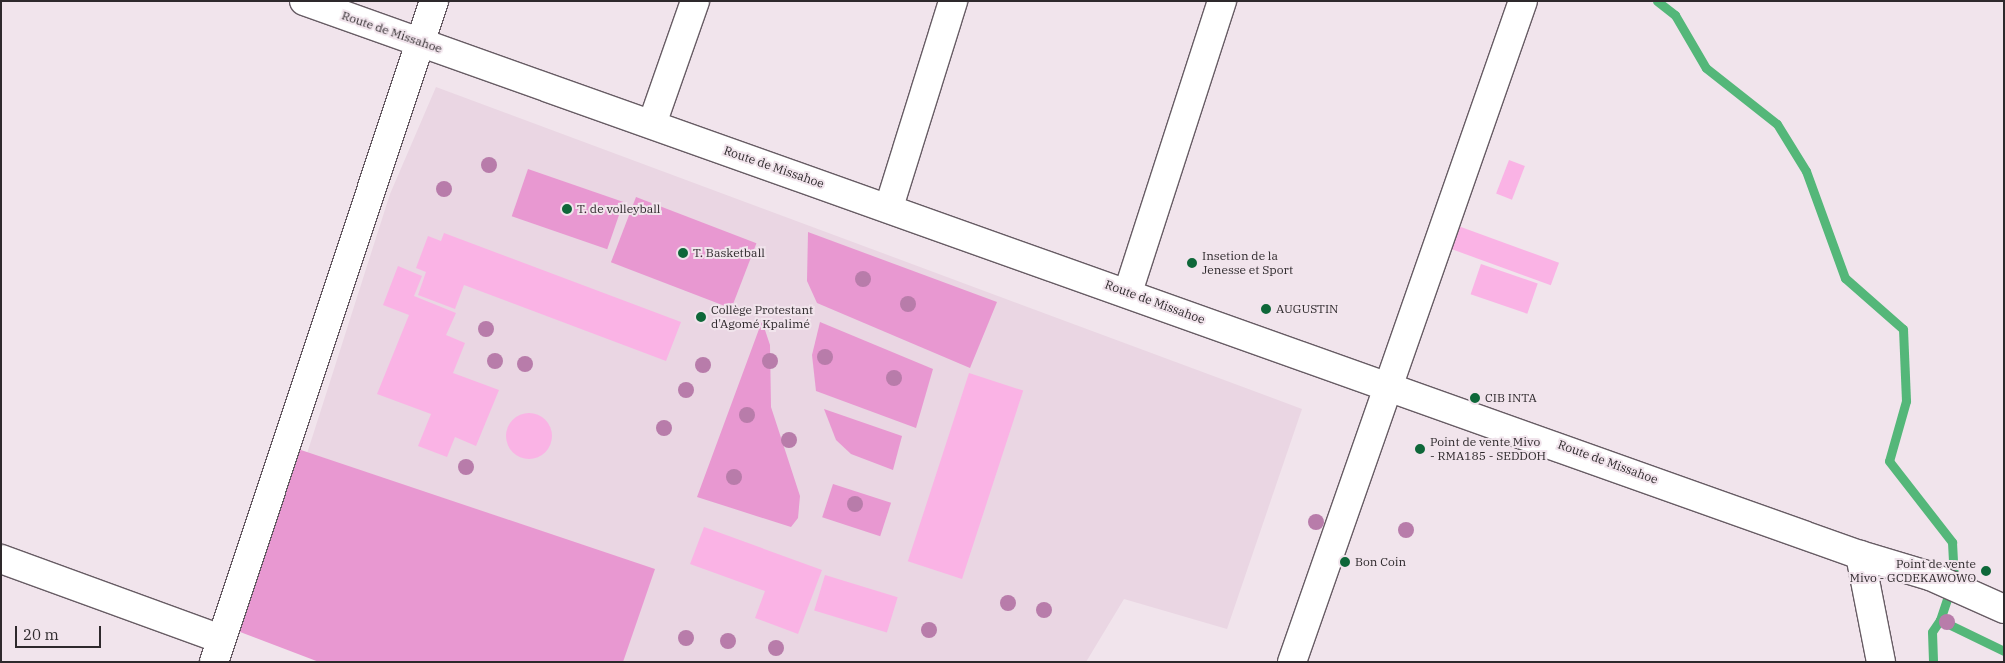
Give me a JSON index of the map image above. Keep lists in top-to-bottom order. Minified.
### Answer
{"streets":{"street":["Route de Missahoe"]},"places":["T. de volleyball","T. Basketball","Insetion de la Jenesse et Sport","AUGUSTIN","Collège Protestant d'Agomé Kpalimé","CIB INTA","Point de vente Mivo - RMA185 - SEDDOH","Bon Coin","Point de vente Mivo - GCDEKAWOWO"],"scale_bar":"20 m"}
